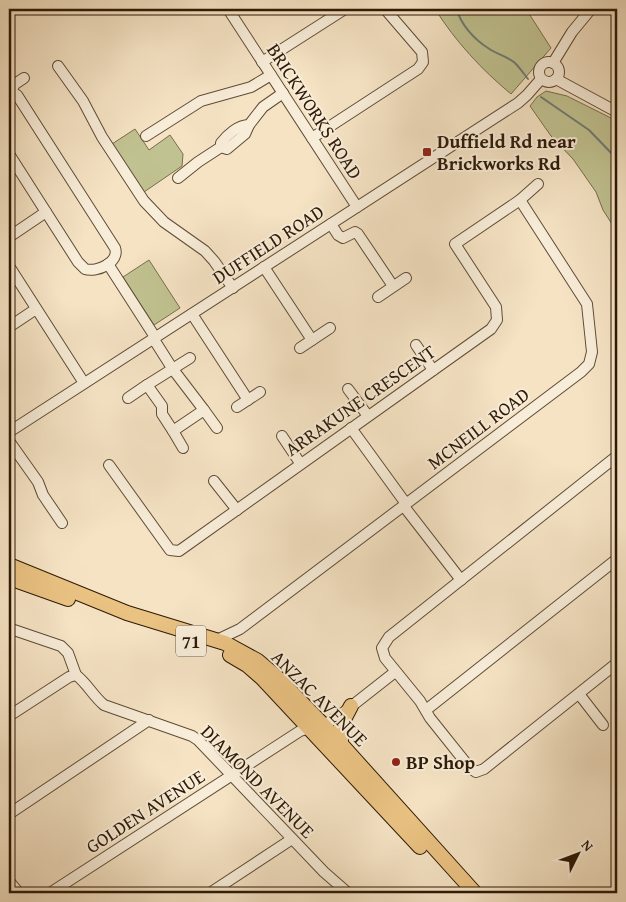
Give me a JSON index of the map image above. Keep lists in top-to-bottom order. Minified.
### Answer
{"streets":{"highway":["71","ANZAC AVENUE"],"street":["BRICKWORKS ROAD","DUFFIELD ROAD","ARRAKUNE CRESCENT","MCNEILL ROAD","DIAMOND AVENUE","GOLDEN AVENUE"]},"crossings":[["BRICKWORKS ROAD","DUFFIELD ROAD"],["ARRAKUNE CRESCENT","MCNEILL ROAD"],["MCNEILL ROAD","ANZAC AVENUE"],["ANZAC AVENUE","GOLDEN AVENUE"],["DIAMOND AVENUE","GOLDEN AVENUE"]],"places":{"transit":["Duffield Rd near Brickworks Rd"],"other":["BP Shop"]},"north":"top right"}
